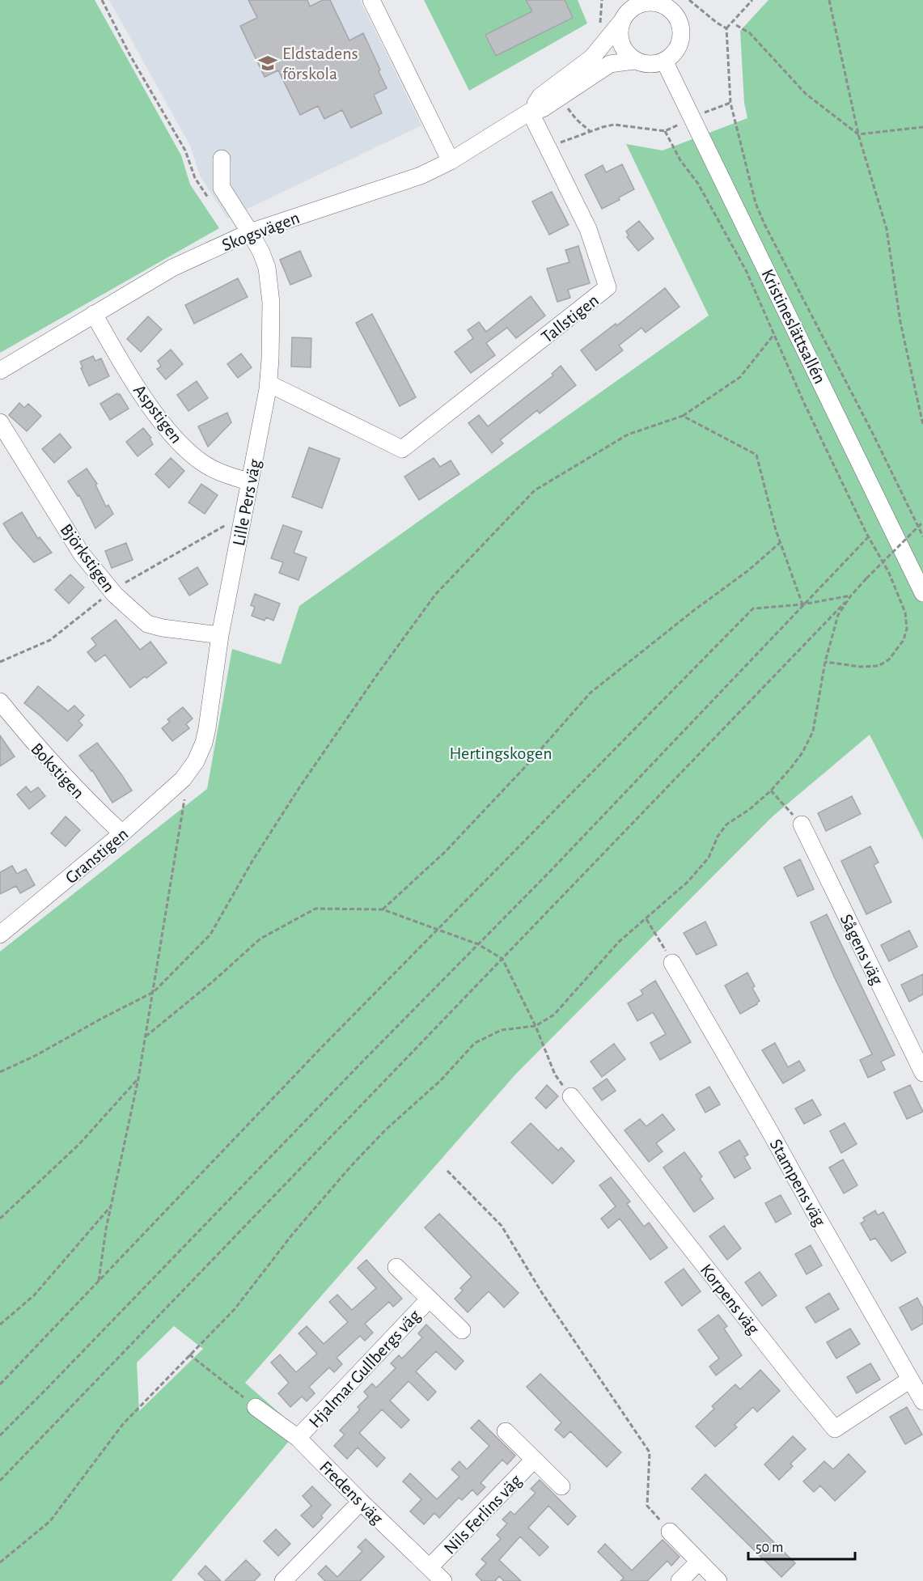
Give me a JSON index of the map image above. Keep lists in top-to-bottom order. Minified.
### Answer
{"streets":{"street":["Skogsvägen","Tallstigen","Kristineslättsallén","Aspstigen","Lille Pers väg","Björkstigen","Bokstigen","Granstigen","Sågens väg","Stampens väg","Korpens väg","Hjalmar Gullbergs väg","Fredens väg","Nils Ferlins väg"]},"crossings":[["Skogsvägen","Tallstigen"],["Skogsvägen","Kristineslättsallén"],["Skogsvägen","Aspstigen"],["Skogsvägen","Lille Pers väg"],["Tallstigen","Lille Pers väg"],["Aspstigen","Lille Pers väg"],["Lille Pers väg","Björkstigen"],["Lille Pers väg","Granstigen"],["Bokstigen","Granstigen"],["Stampens väg","Korpens väg"],["Hjalmar Gullbergs väg","Fredens väg"],["Fredens väg","Nils Ferlins väg"]],"parks":["Hertingskogen"],"places":{"school or university":["Eldstadens förskola"]},"scale_bar":"50 m"}
